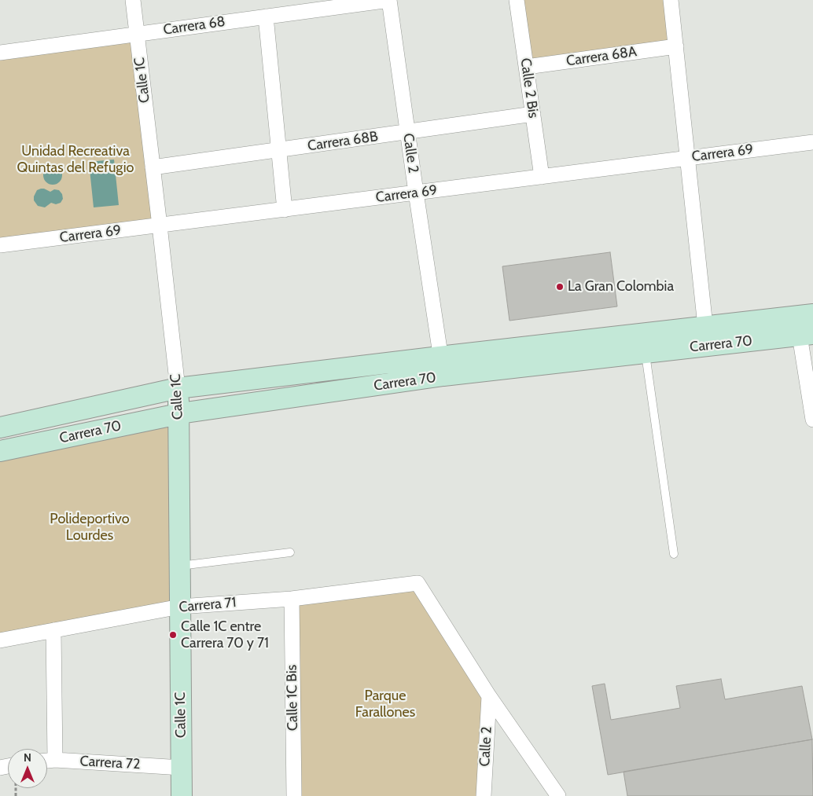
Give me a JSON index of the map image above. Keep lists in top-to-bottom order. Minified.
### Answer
{"streets":{"street":["Carrera 68","Carrera 68A","Calle 1C","Calle 2 Bis","Carrera 68B","Calle 2","Carrera 69","Carrera 70","Carrera 71","Calle 1C Bis","Carrera 72"]},"crossings":[["Carrera 68","Calle 1C"],["Carrera 68","Calle 2"],["Carrera 68A","Calle 2 Bis"],["Calle 1C","Carrera 68B"],["Calle 1C","Carrera 69"],["Calle 1C","Carrera 70"],["Calle 1C","Carrera 71"],["Calle 1C","Carrera 72"],["Calle 2 Bis","Carrera 68B"],["Calle 2 Bis","Carrera 69"],["Carrera 68B","Calle 2"],["Calle 2","Carrera 69"],["Calle 2","Carrera 70"],["Calle 2","Carrera 71"],["Carrera 71","Calle 1C Bis"]],"parks":["Unidad Recreativa Quintas del Refugio","Polideportivo Lourdes","Parque Farallones"],"places":["La Gran Colombia","Calle 1C entre Carrera 70 y 71"],"north":"top"}
